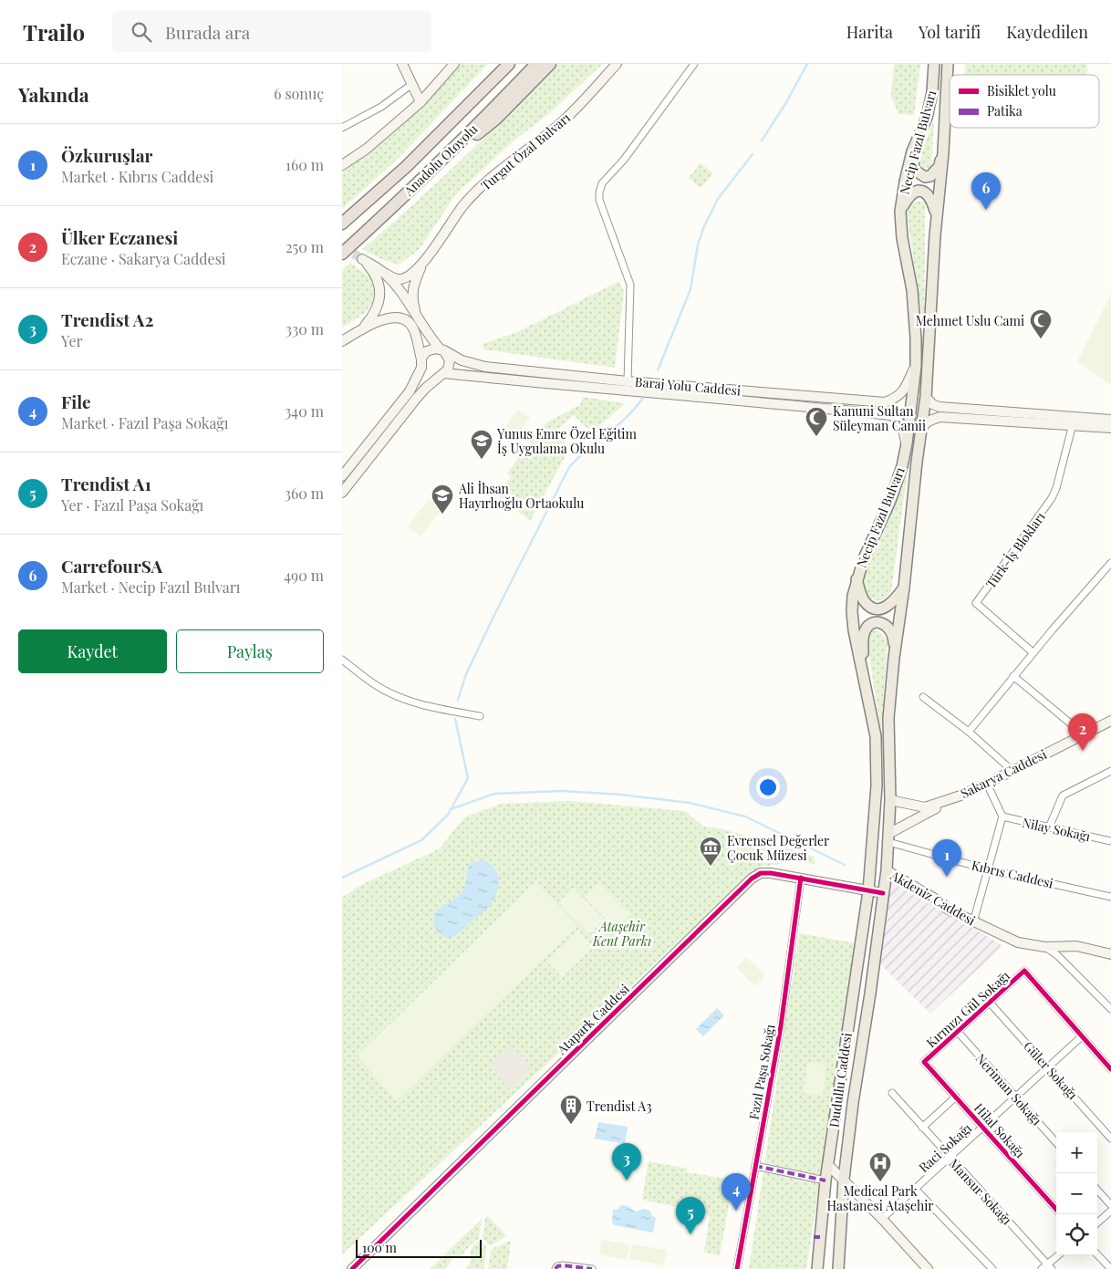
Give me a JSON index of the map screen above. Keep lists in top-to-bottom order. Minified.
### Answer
{"streets":{"highway":["Anadolu Otoyolu"],"main road":["Necip Fazıl Bulvarı","Dudullu Caddesi"],"street":["Turgut Özal Bulvarı","Baraj Yolu Caddesi","Türk-İş Blokları","Sakarya Caddesi","Nilay Sokağı","Kıbrıs Caddesi","Akdeniz Caddesi","Kırmızı Gül Sokağı","Atapark Caddesi","Güler Sokağı","Fazıl Paşa Sokağı","Neriman Sokağı","Hilal Sokağı","Raci Sokağı","Mansur Sokağı"]},"crossings":[["Necip Fazıl Bulvarı","Baraj Yolu Caddesi"],["Necip Fazıl Bulvarı","Sakarya Caddesi"],["Necip Fazıl Bulvarı","Kıbrıs Caddesi"],["Necip Fazıl Bulvarı","Akdeniz Caddesi"],["Necip Fazıl Bulvarı","Atapark Caddesi"],["Necip Fazıl Bulvarı","Dudullu Caddesi"],["Kırmızı Gül Sokağı","Güler Sokağı"],["Kırmızı Gül Sokağı","Neriman Sokağı"],["Kırmızı Gül Sokağı","Hilal Sokağı"],["Kırmızı Gül Sokağı","Raci Sokağı"],["Atapark Caddesi","Fazıl Paşa Sokağı"],["Atapark Caddesi","Dudullu Caddesi"],["Güler Sokağı","Raci Sokağı"],["Neriman Sokağı","Raci Sokağı"],["Hilal Sokağı","Raci Sokağı"],["Raci Sokağı","Mansur Sokağı"]],"parks":["Ataşehir Kent Parkı"],"places":{"mosque":["Mehmet Uslu Cami","Kanuni Sultan Süleyman Camii"],"school or university":["Yunus Emre Özel Eğitim İş Uygulama Okulu","Ali İhsan Hayırlıoğlu Ortaokulu"],"museum":["Evrensel Değerler Çocuk Müzesi"],"building":["Trendist A3"],"hospital":["Medical Park Hastanesi Ataşehir"]},"legend":["Bisiklet yolu","Patika"],"scale_bar":"100 m","page":{"header":"Trailo","search":"Burada ara","nav":["Harita","Yol tarifi","Kaydedilen"],"heading":["Yakında","6 sonuç"],"list":[{"mark":"1","name":"Özkuruşlar","note":"Market · Kıbrıs Caddesi","value":"160 m"},{"mark":"2","name":"Ülker Eczanesi","note":"Eczane · Sakarya Caddesi","value":"250 m"},{"mark":"3","name":"Trendist A2","note":"Yer","value":"330 m"},{"mark":"4","name":"File","note":"Market · Fazıl Paşa Sokağı","value":"340 m"},{"mark":"5","name":"Trendist A1","note":"Yer · Fazıl Paşa Sokağı","value":"360 m"},{"mark":"6","name":"CarrefourSA","note":"Market · Necip Fazıl Bulvarı","value":"490 m"}],"pins":["6","2","1","3","4","5"],"buttons":["Kaydet","Paylaş"],"map_buttons":["+","−"],"scale":"100 m"}}
